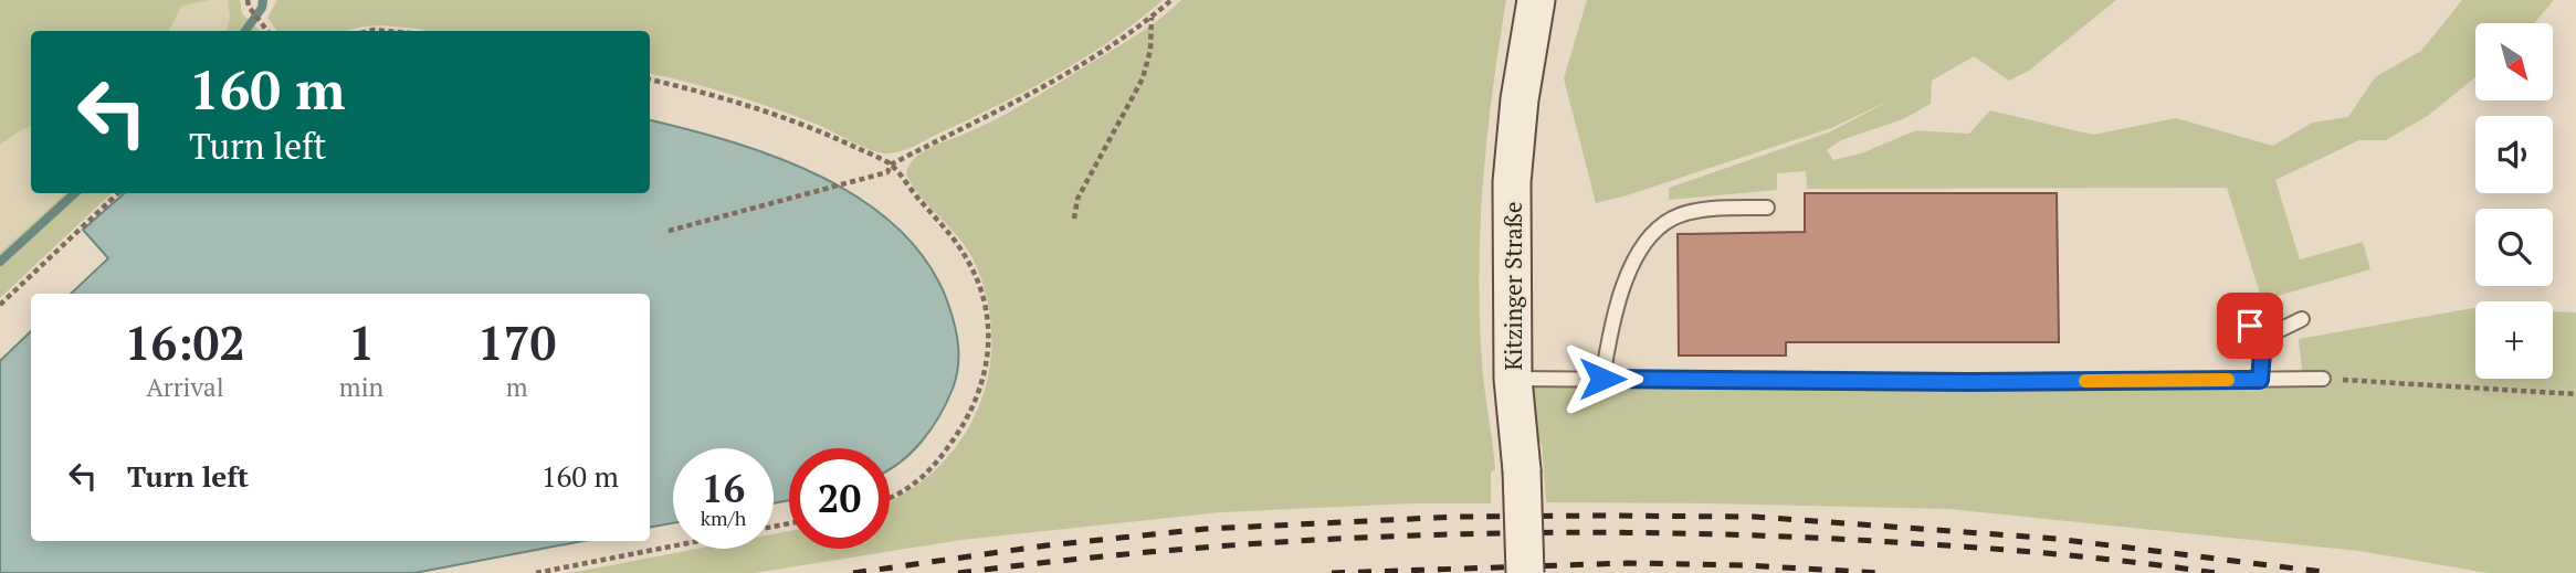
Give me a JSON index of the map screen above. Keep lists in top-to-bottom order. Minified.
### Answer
{"streets":{"street":["Kitzinger Straße"]},"north":"bottom right","page":{"map_buttons":"+","turn":["160 m","Turn left"],"eta":["16:02","Arrival","1","min","170","m"],"list":[{"name":"Turn left","value":"160 m"}],"speed":"16 km/h","limit":"20"}}
